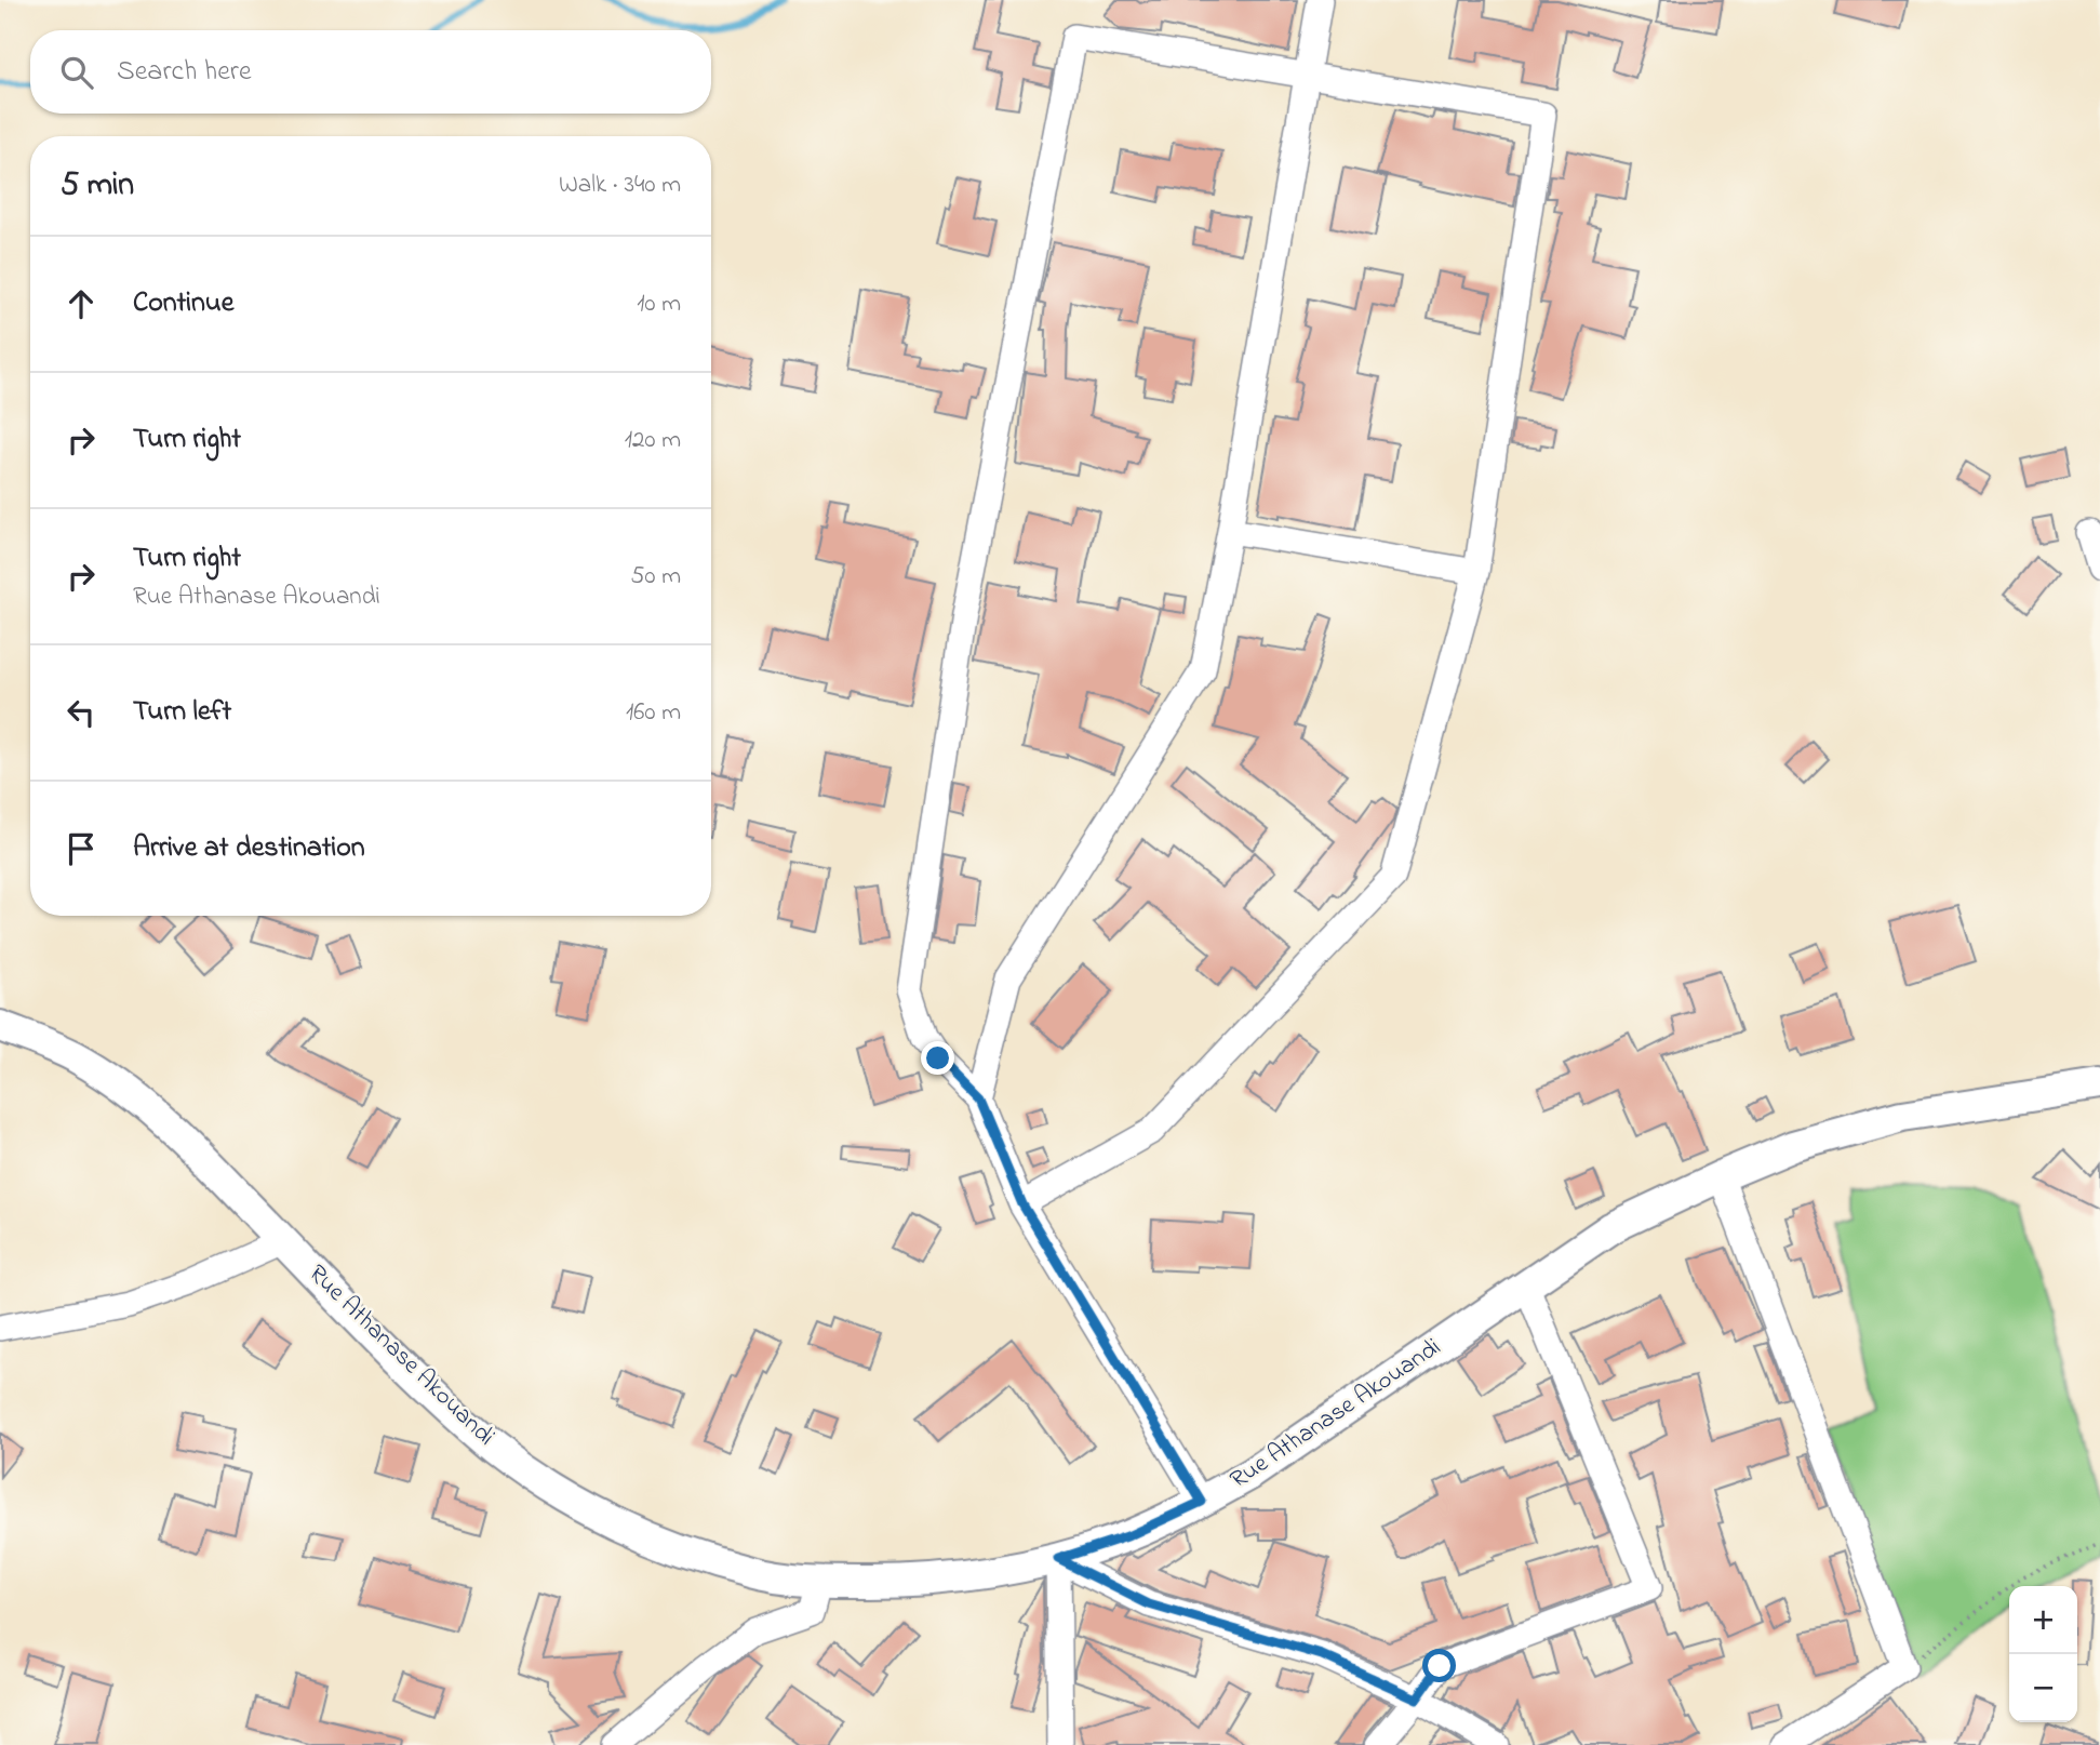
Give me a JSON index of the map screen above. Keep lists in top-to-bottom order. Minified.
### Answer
{"streets":{"street":["Rue Athanase Akouandi"]},"page":{"search":"Search here","heading":["5 min","Walk · 340 m"],"list":[["Continue","10 m"],["Turn right","120 m"],["Turn right","Rue Athanase Akouandi","50 m"],["Turn left","160 m"],"Arrive at destination"],"map_buttons":["+","−"]}}
